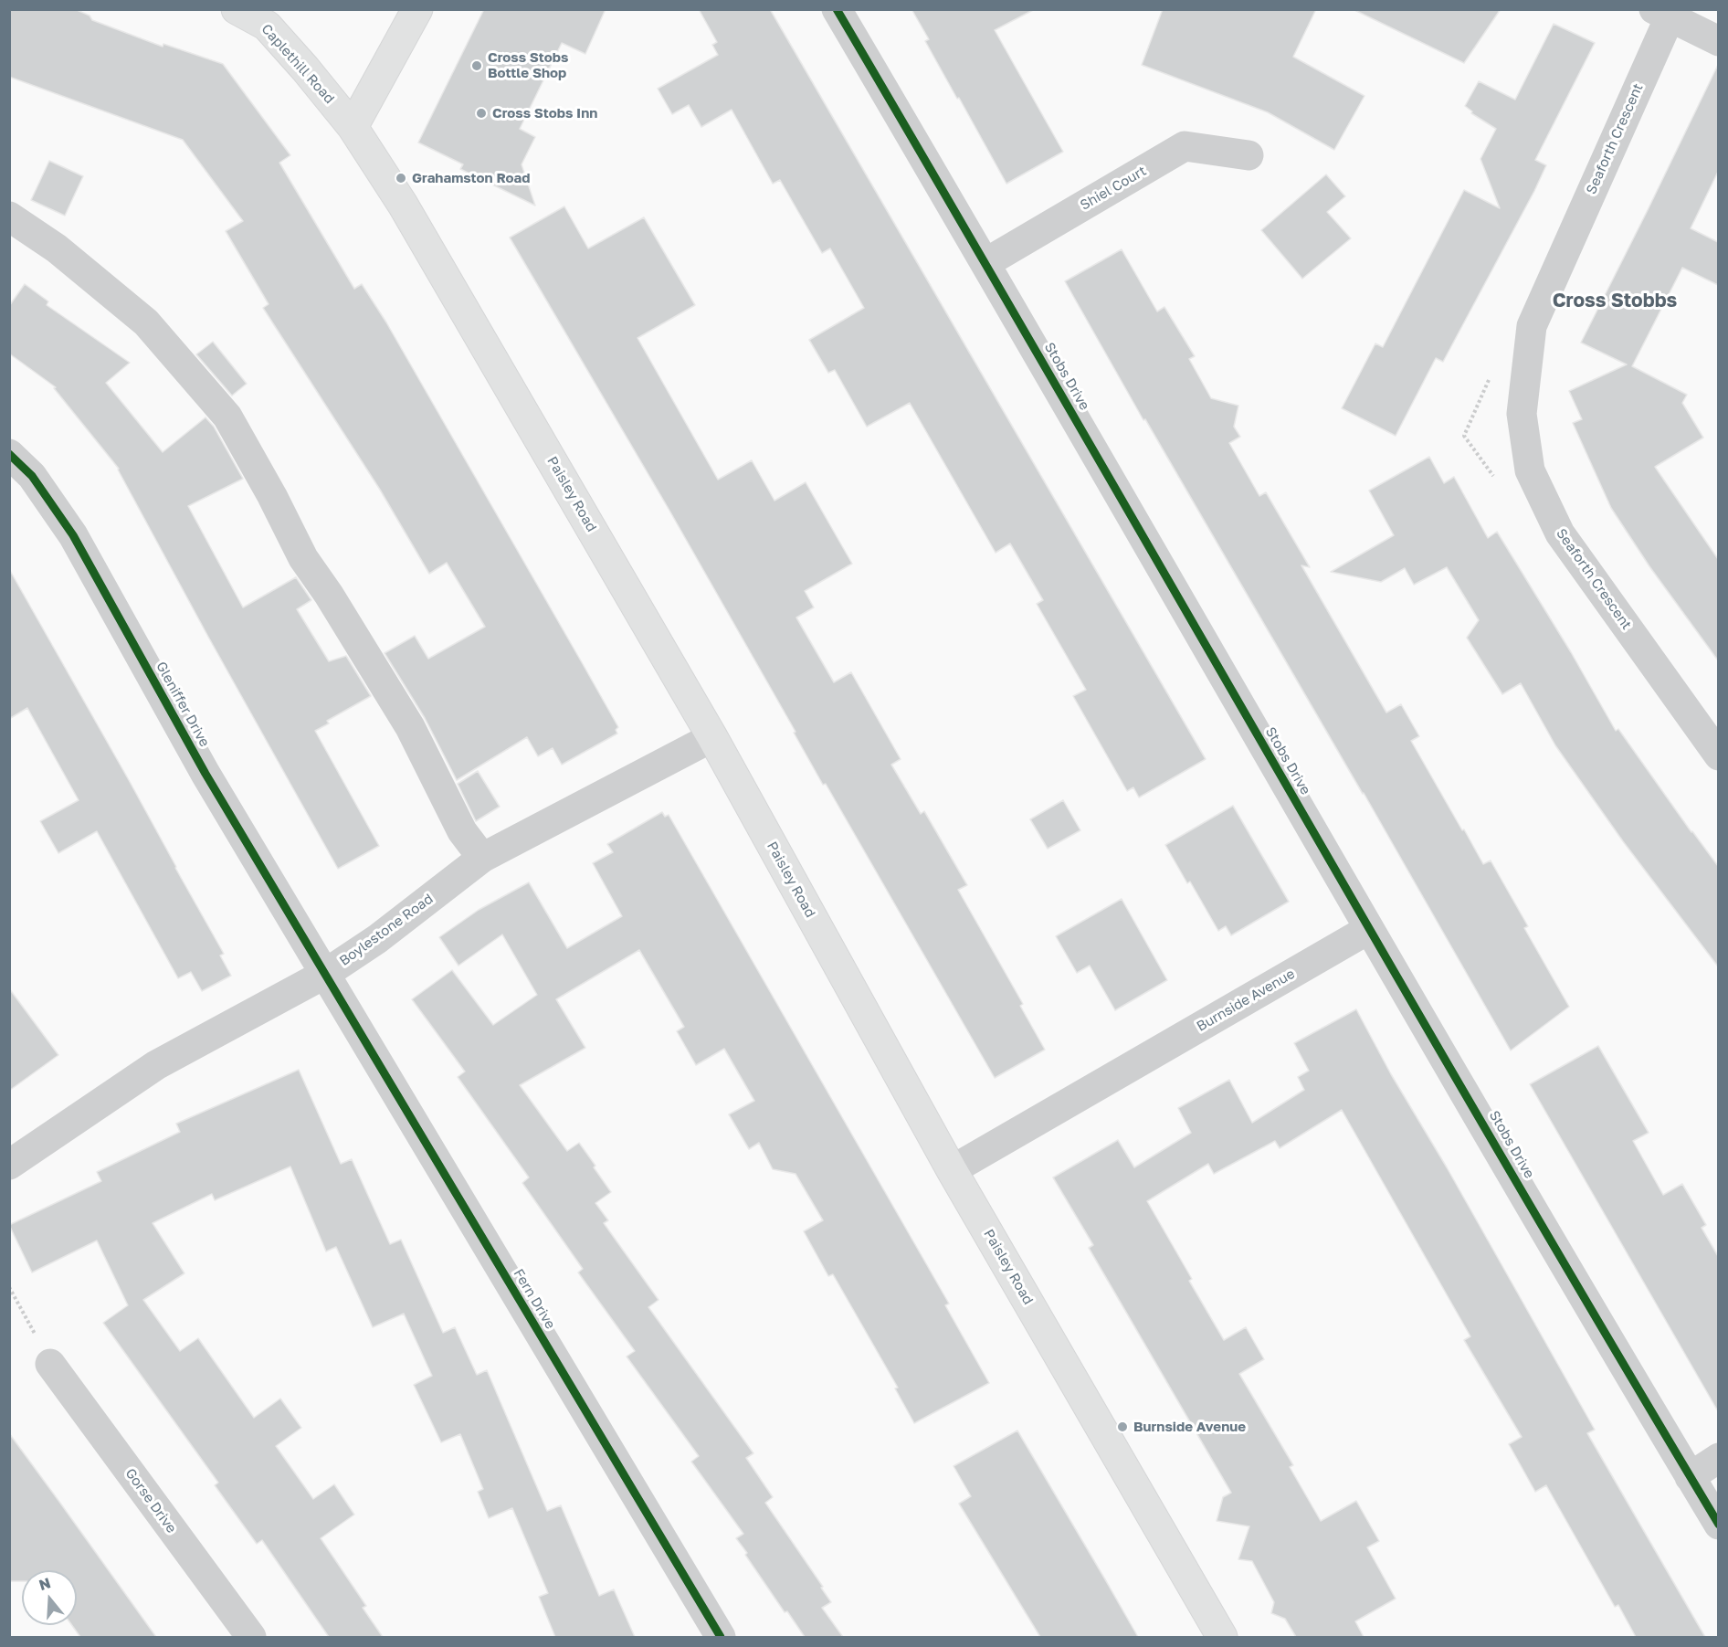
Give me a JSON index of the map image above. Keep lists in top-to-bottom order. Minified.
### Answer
{"streets":{"main road":["Caplethill Road","Paisley Road"],"street":["Seaforth Crescent","Shiel Court","Stobs Drive","Gleniffer Drive","Boylestone Road","Burnside Avenue","Fern Drive","Gorse Drive"]},"crossings":[["Caplethill Road","Paisley Road"],["Shiel Court","Stobs Drive"],["Stobs Drive","Burnside Avenue"],["Paisley Road","Boylestone Road"],["Paisley Road","Burnside Avenue"],["Gleniffer Drive","Boylestone Road"],["Gleniffer Drive","Fern Drive"],["Boylestone Road","Fern Drive"]],"districts":["Cross Stobbs"],"places":["Cross Stobs Bottle Shop","Cross Stobs Inn","Grahamston Road","Burnside Avenue"],"north":"top"}
